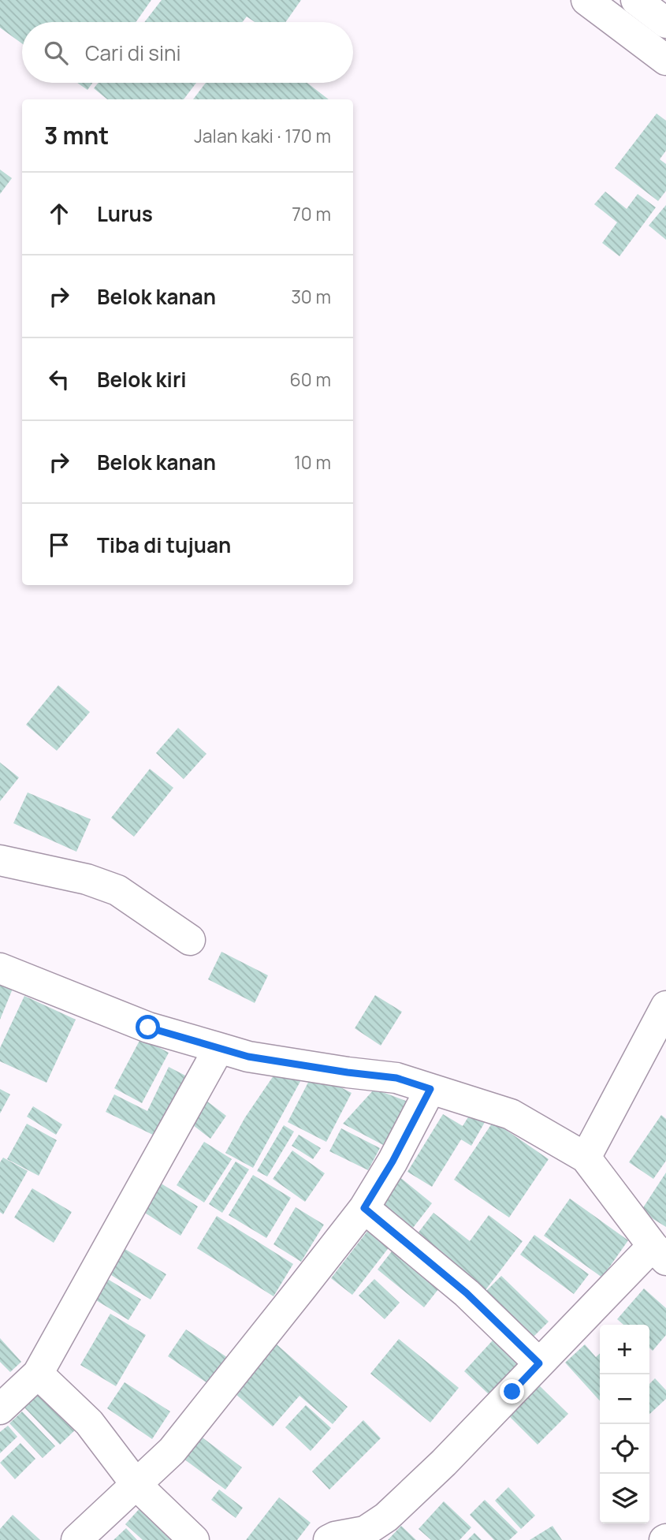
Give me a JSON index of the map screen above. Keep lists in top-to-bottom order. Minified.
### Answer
{"page":{"search":"Cari di sini","heading":["3 mnt","Jalan kaki · 170 m"],"list":[["Lurus","70 m"],["Belok kanan","30 m"],["Belok kiri","60 m"],["Belok kanan","10 m"],"Tiba di tujuan"],"map_buttons":["+","−"]}}
